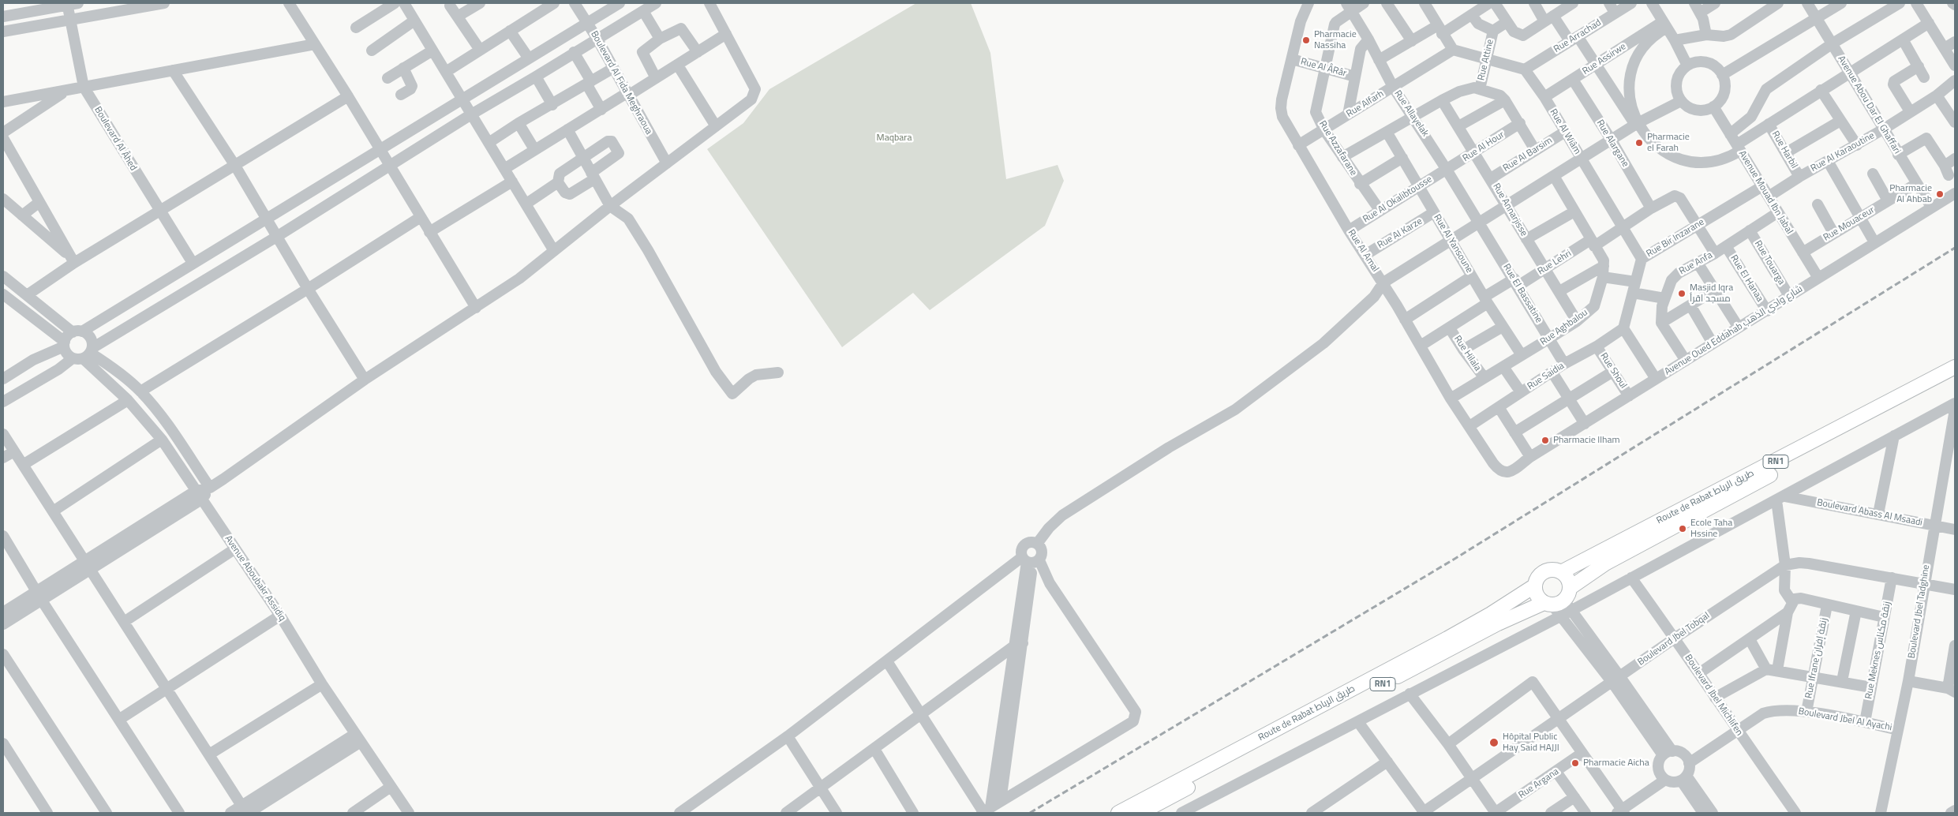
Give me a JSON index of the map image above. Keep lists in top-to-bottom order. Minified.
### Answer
{"streets":{"main road":["RN1","Route de Rabat طريق الرباط"],"street":["Rue Arrachad","Rue Assirwe","Rue Attine","Rue Al ÂRâr","Boulevard Al Fida Meghraoua","Rue Alfarh","Avenue Abou Dar El Ghaffari","Rue Allayelak","Rue Al Wiâm","Boulevard Al Âhed","Rue Alargane","Rue Al Hour","Rue Azzafarane","Rue Harbil","Rue Al Karaoutine","Rue Al Barsim","Avenue Mouad Ibn Jabal","Rue Al Okalibtousse","Rue Annarjisse","Rue Mouaceur","Rue Al Karze","Rue Bir Inzarane","Rue Al Yansoune","Rue Al Amal","Rue Lehri","Rue Touarga","Rue Anfa","Rue El Hanaa","Rue El Bassatine","Rue Aghbalou","Avenue Oued Eddahab شارع وادي الذهب","Rue Hilala","Rue Shoul","Rue Saidia","Boulevard Abass Al Msaadi","Avenue Aboubakr Assidiq","Boulevard Jbel Tadghine","Boulevard Jbel Tobqal","Rue Meknes زنقة مكناس","Rue Ifrane زنقة إفران","Boulevard Jbel Michlifen","Boulevard Jbel Al Ayachi","Rue Argana"]},"crossings":[["Rue Arrachad","Rue Al Wiâm"],["Rue Assirwe","Rue Al Wiâm"],["Rue Assirwe","Rue Alargane"],["Rue Al ÂRâr","Rue Azzafarane"],["Rue Al ÂRâr","Rue Al Amal"],["Rue Alfarh","Rue Allayelak"],["Rue Alfarh","Rue Azzafarane"],["Rue Alfarh","Rue Al Amal"],["Avenue Abou Dar El Ghaffari","Rue Al Karaoutine"],["Avenue Abou Dar El Ghaffari","Rue Mouaceur"],["Avenue Abou Dar El Ghaffari","Avenue Oued Eddahab شارع وادي الذهب"],["Rue Allayelak","Rue Al Hour"],["Rue Allayelak","Rue Azzafarane"],["Rue Allayelak","Rue Al Okalibtousse"],["Rue Allayelak","Rue El Bassatine"],["Rue Al Wiâm","Rue Al Barsim"],["Rue Al Wiâm","Rue Bir Inzarane"],["Rue Al Wiâm","Rue Lehri"],["Rue Alargane","Rue Lehri"],["Rue Al Hour","Rue Al Okalibtousse"],["Rue Al Hour","Rue Annarjisse"],["Rue Azzafarane","Rue Al Okalibtousse"],["Rue Harbil","Rue Al Karaoutine"],["Rue Al Karaoutine","Avenue Mouad Ibn Jabal"],["Rue Al Barsim","Rue Annarjisse"],["Avenue Mouad Ibn Jabal","Rue Mouaceur"],["Avenue Mouad Ibn Jabal","Rue Bir Inzarane"],["Avenue Mouad Ibn Jabal","Rue Anfa"],["Avenue Mouad Ibn Jabal","Avenue Oued Eddahab شارع وادي الذهب"],["Rue Al Okalibtousse","Rue Al Yansoune"],["Rue Al Okalibtousse","Rue Al Amal"],["Rue Annarjisse","Rue Lehri"],["Rue Annarjisse","Rue Aghbalou"],["Rue Al Karze","Rue Al Yansoune"],["Rue Al Karze","Rue Al Amal"],["Rue Bir Inzarane","Rue Lehri"],["Rue Bir Inzarane","Rue Saidia"],["Rue Al Yansoune","Rue Lehri"],["Rue Al Yansoune","Rue Aghbalou"],["Rue Al Amal","Rue Lehri"],["Rue Al Amal","Rue Aghbalou"],["Rue Al Amal","Avenue Oued Eddahab شارع وادي الذهب"],["Rue Al Amal","Rue Saidia"],["Rue Lehri","Rue El Bassatine"],["Rue Lehri","Rue Hilala"],["Rue Touarga","Rue Anfa"],["Rue Touarga","Avenue Oued Eddahab شارع وادي الذهب"],["Rue Anfa","Rue El Hanaa"],["Rue El Hanaa","Avenue Oued Eddahab شارع وادي الذهب"],["Rue El Bassatine","Rue Aghbalou"],["Rue El Bassatine","Rue Saidia"],["Rue Aghbalou","Rue Hilala"],["Avenue Oued Eddahab شارع وادي الذهب","Rue Shoul"],["Rue Shoul","Rue Saidia"],["RN1","Route de Rabat طريق الرباط"],["Boulevard Abass Al Msaadi","Boulevard Jbel Tadghine"],["Boulevard Jbel Tadghine","Boulevard Jbel Tobqal"],["Boulevard Jbel Tadghine","Boulevard Jbel Al Ayachi"],["Boulevard Jbel Tobqal","Rue Meknes زنقة مكناس"],["Boulevard Jbel Tobqal","Boulevard Jbel Michlifen"],["Rue Meknes زنقة مكناس","Boulevard Jbel Al Ayachi"],["Rue Ifrane زنقة إفران","Boulevard Jbel Al Ayachi"],["Boulevard Jbel Michlifen","Boulevard Jbel Al Ayachi"]],"parks":["Maqbara"],"places":["Pharmacie Nassiha","Pharmacie el Farah","Pharmacie Al Ahbab","Masjid Iqra مسجد اقرأ","Pharmacie Ilham","Ecole Taha Hssine","Hôpital Public Hay Said HAJJI","Pharmacie Aicha"]}
